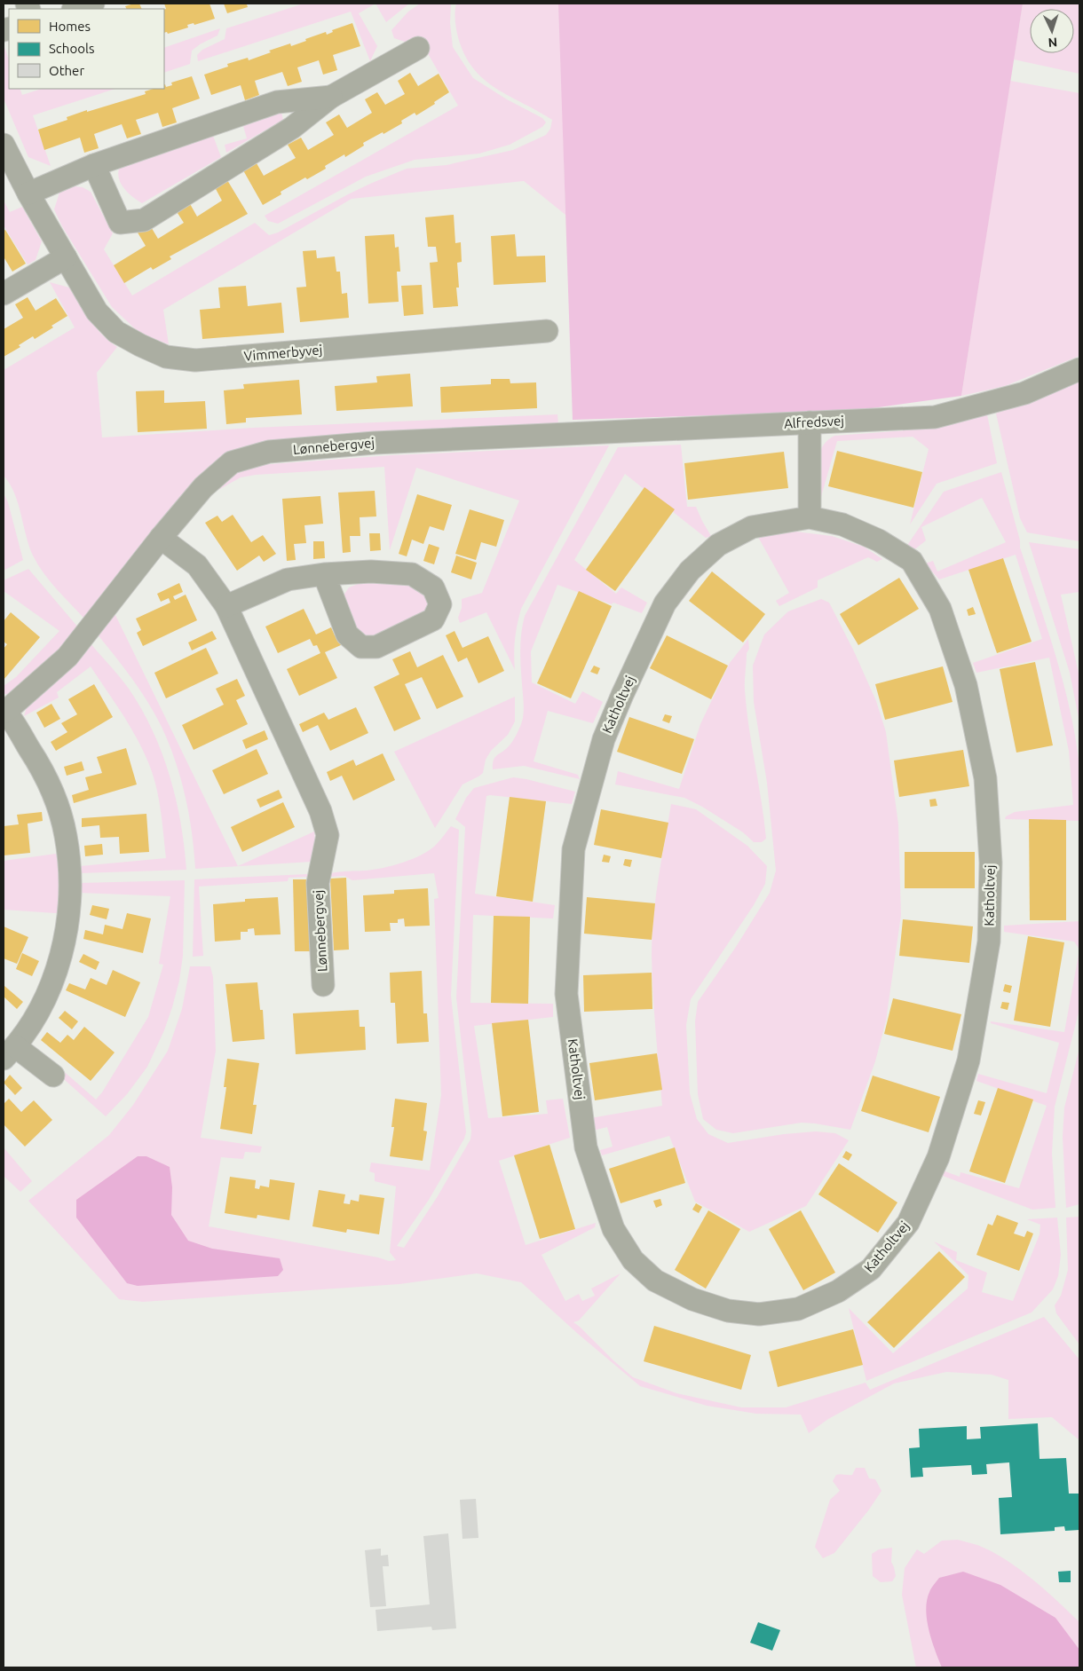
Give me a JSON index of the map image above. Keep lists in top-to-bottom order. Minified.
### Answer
{"streets":{"street":["Vimmerbyvej","Alfredsvej","Lønnebergvej","Katholtvej"]},"crossings":[["Alfredsvej","Lønnebergvej"]],"legend":["Homes","Schools","Other"],"north":"bottom"}
